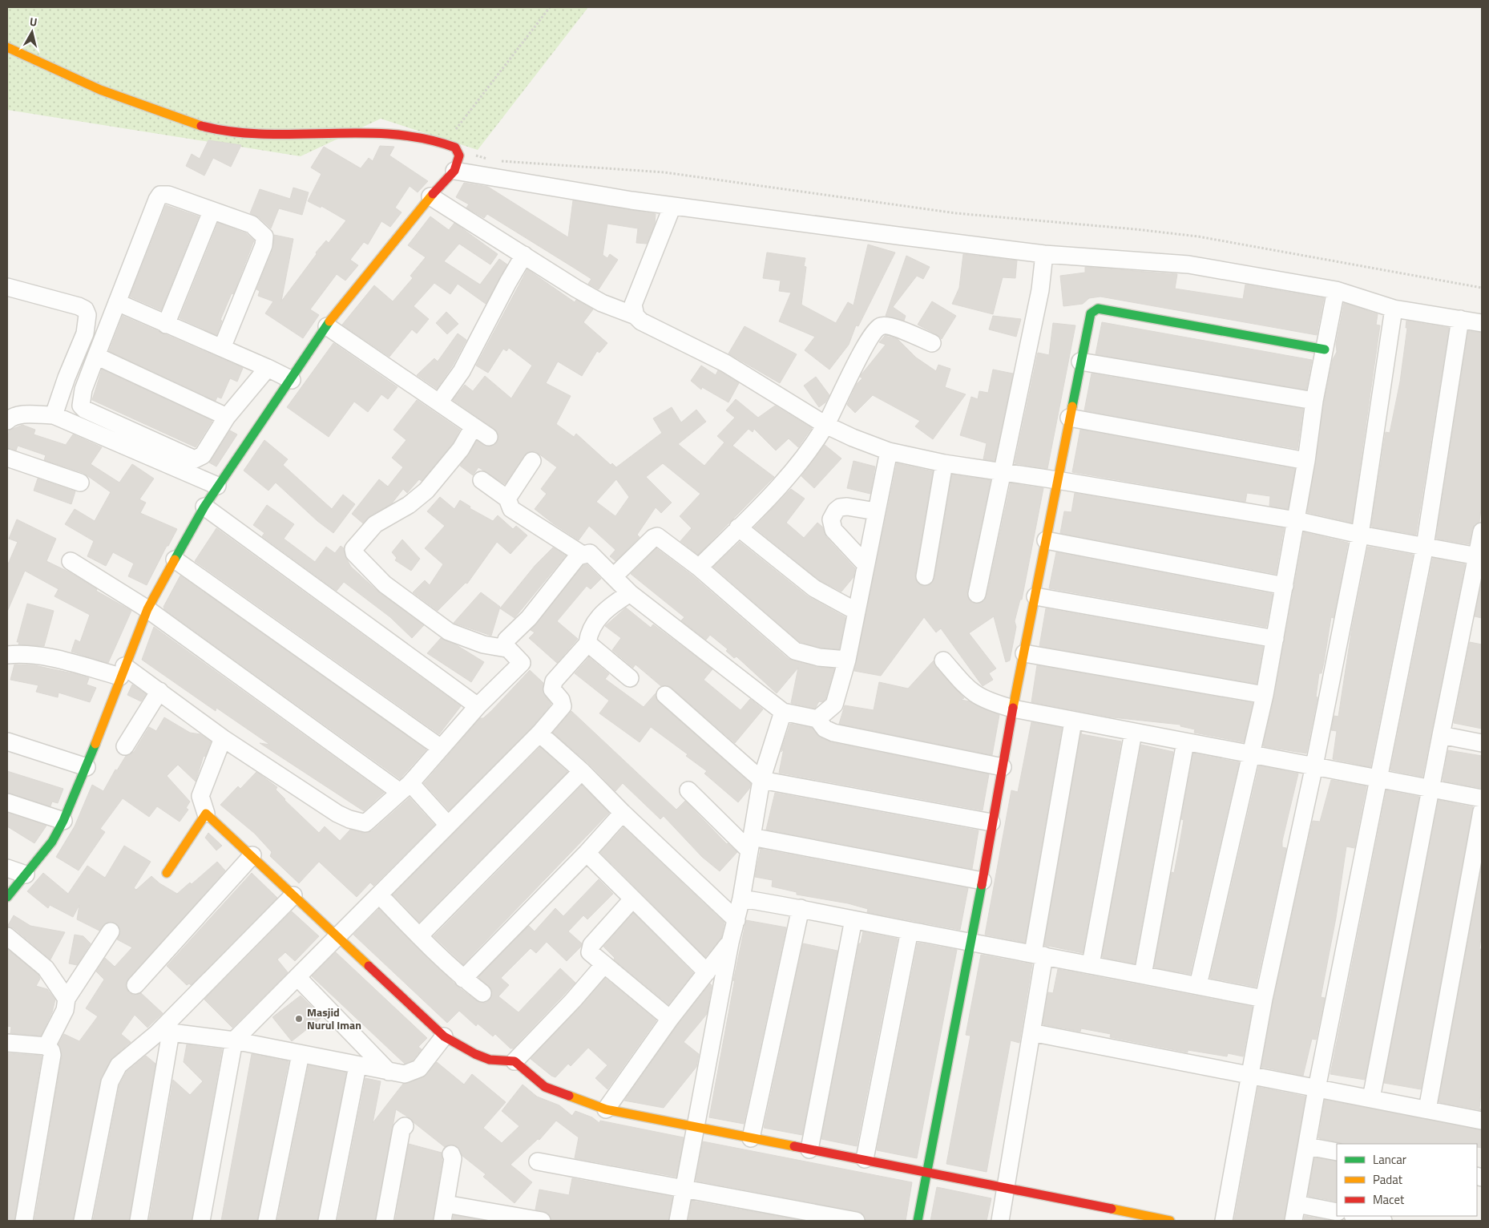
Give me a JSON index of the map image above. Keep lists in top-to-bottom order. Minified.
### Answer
{"places":["Masjid Nurul Iman"],"legend":["Lancar","Padat","Macet"],"north":"top"}
